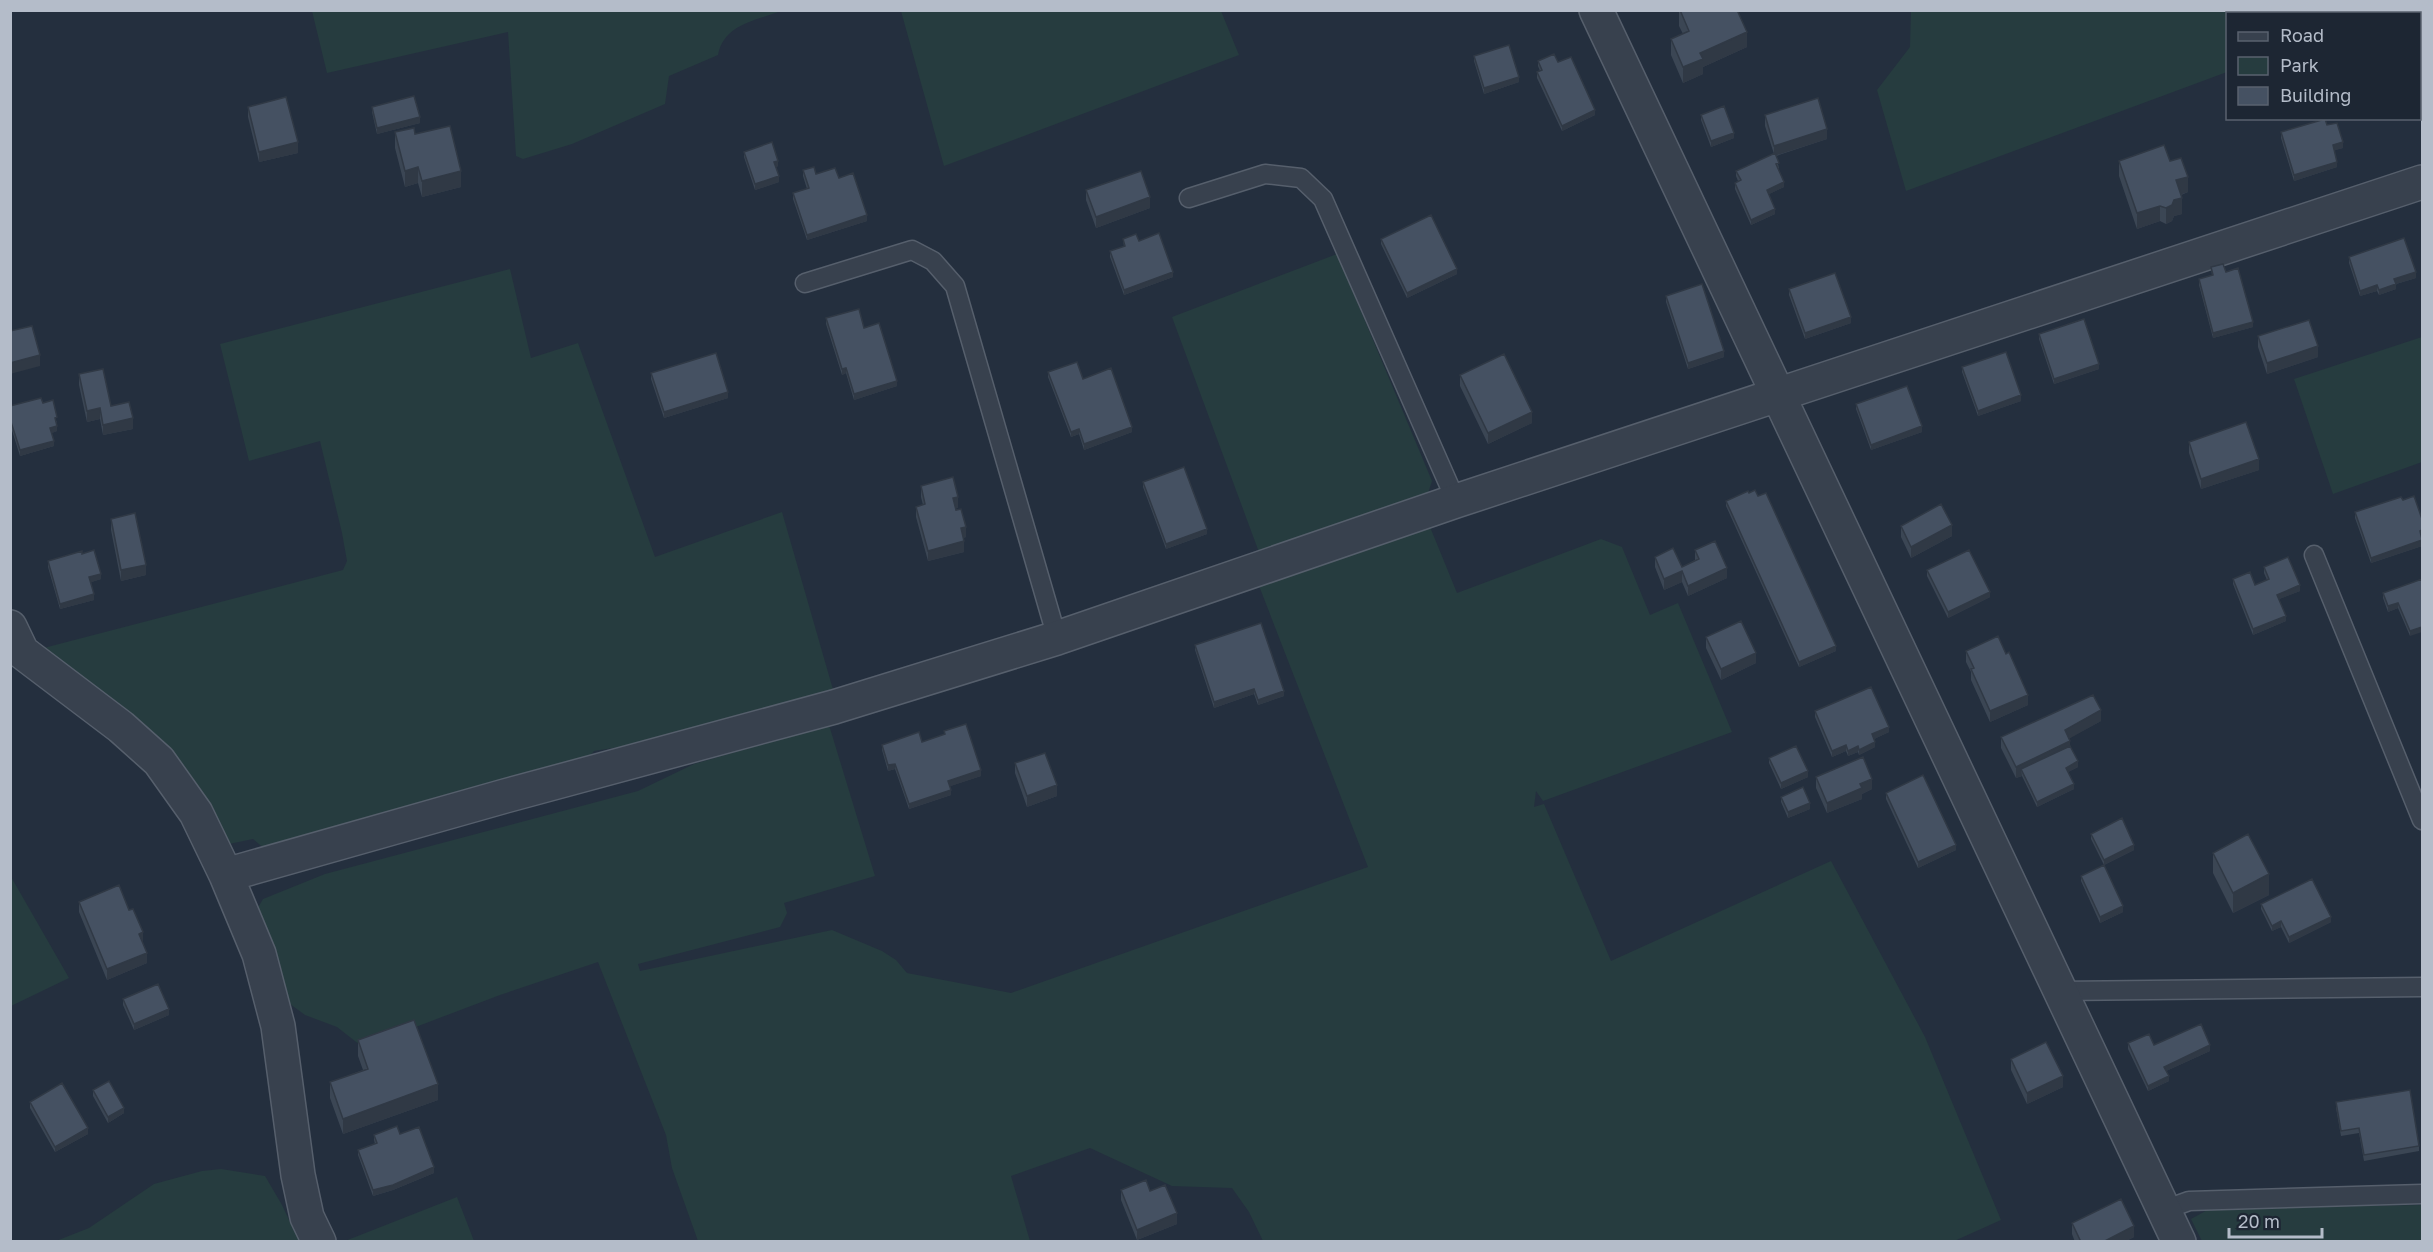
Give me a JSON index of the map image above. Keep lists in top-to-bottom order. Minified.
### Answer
{"legend":["Road","Park","Building"],"scale_bar":"20 m"}
